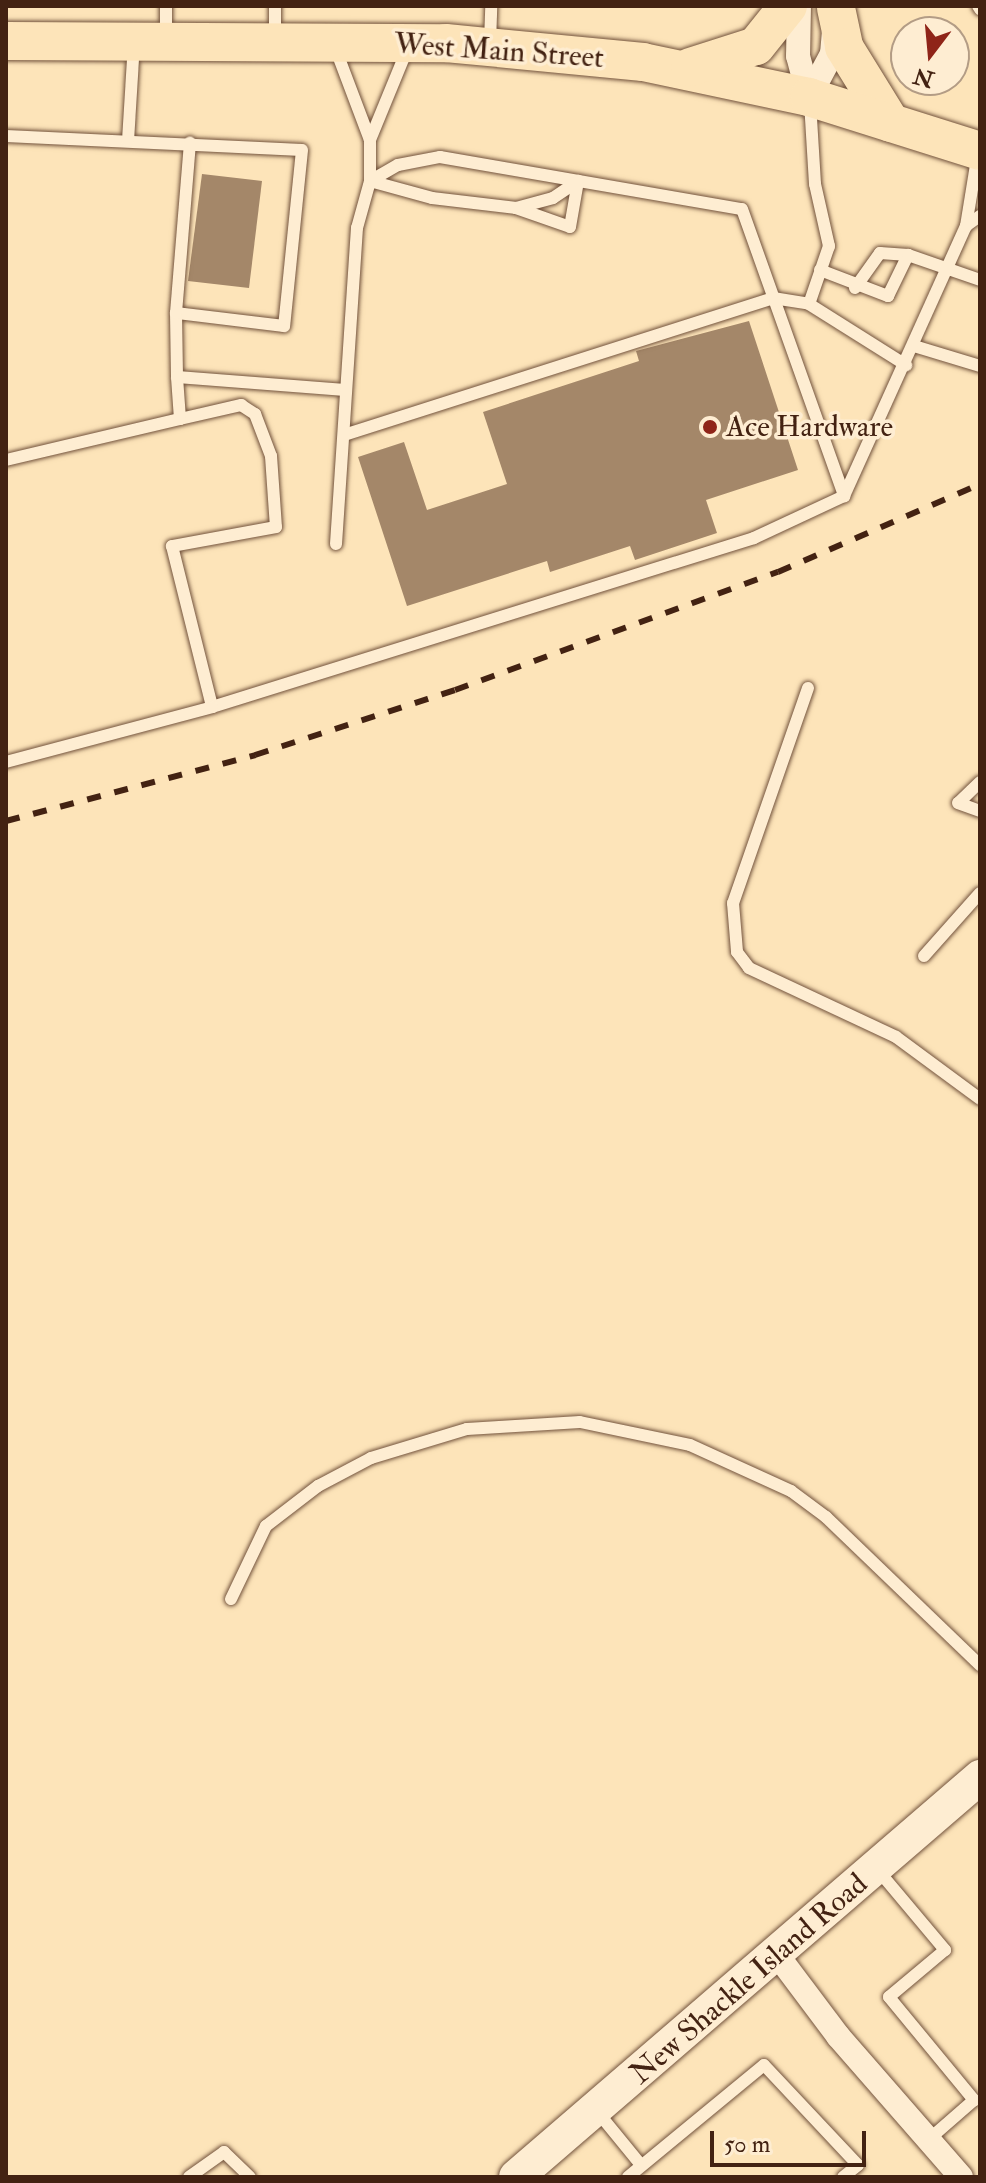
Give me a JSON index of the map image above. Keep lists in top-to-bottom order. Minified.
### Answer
{"streets":{"main road":["West Main Street","New Shackle Island Road"]},"places":["Ace Hardware"],"scale_bar":"50 m","north":"bottom"}
